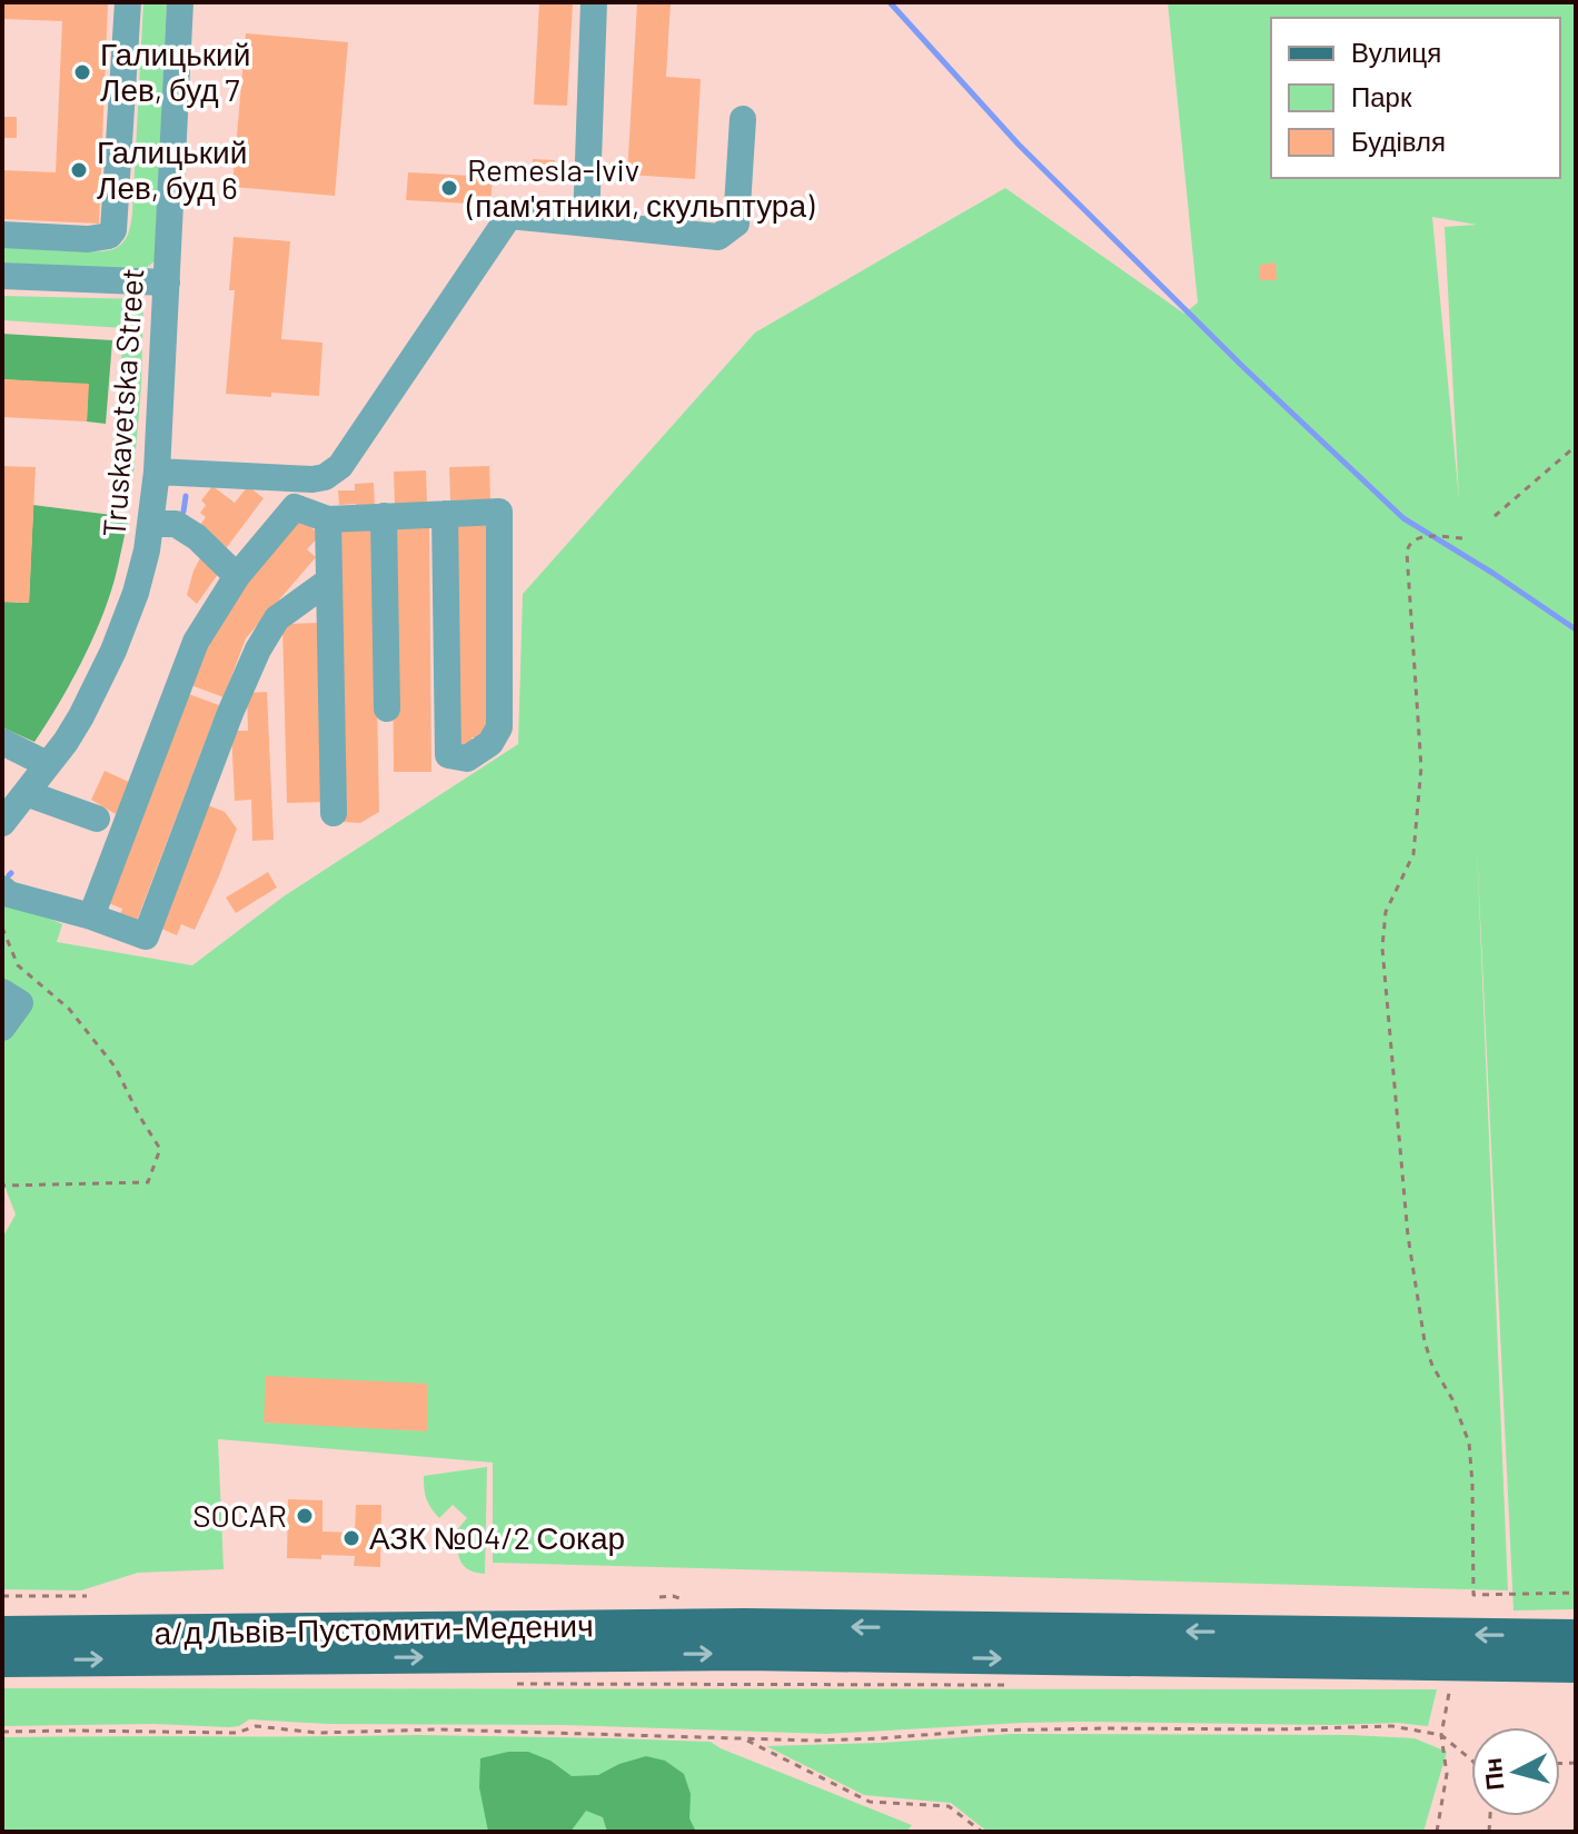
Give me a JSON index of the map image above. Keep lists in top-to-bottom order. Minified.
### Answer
{"streets":{"main road":["а/д Львів-Пустомити-Меденич"],"street":["Truskavetska Street"]},"places":["Галицький Лев, буд 7","Галицький Лев, буд 6","Remesla-lviv (пам'ятники, скульптура)","SOCAR","АЗК №04/2 Сокар"],"legend":["Вулиця","Парк","Будівля"],"north":"left"}
